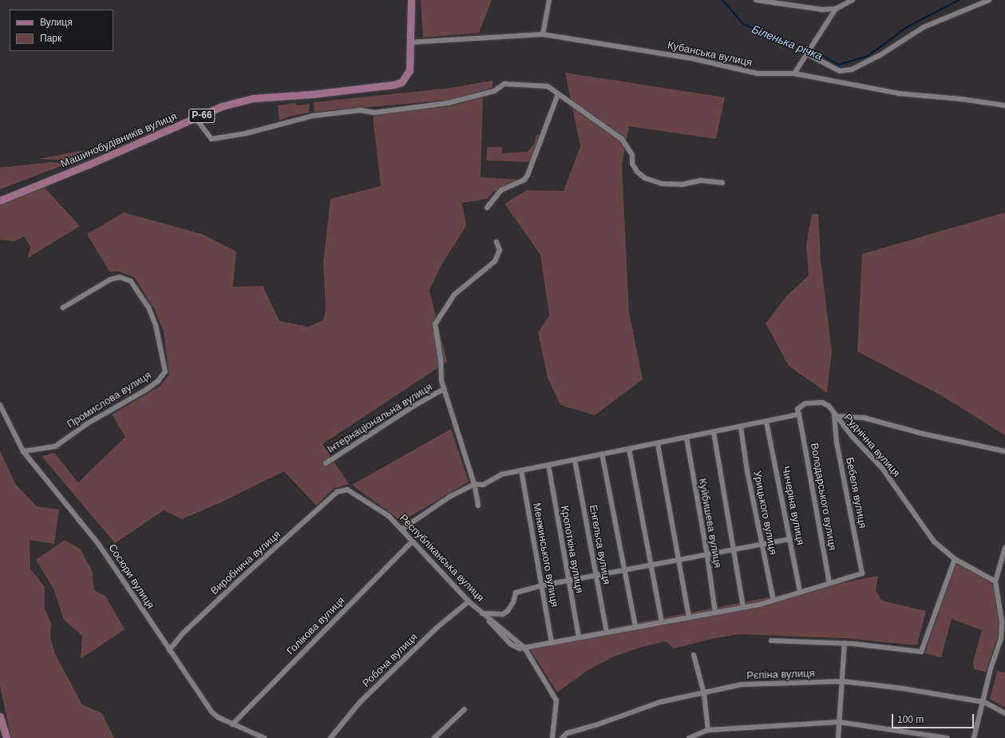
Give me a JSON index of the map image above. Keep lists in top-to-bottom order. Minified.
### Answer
{"streets":{"main road":["Р-66","Машинобудівників вулиця"],"street":["Кубанська вулиця","Промислова вулиця","Інтернаціональна вулиця","Руднічна вулиця","Бебеля вулиця","Володарського вулиця","Чичеріна вулиця","Урицького вулиця","Куйбишева вулиця","Енгельса вулиця","Кропоткіна вулиця","Менжинського вулиця","Республіканська вулиця","Виробнича вулиця","Сосюри вулиця","Голікова вулиця","Робоча вулиця","Рєпіна вулиця"]},"crossings":[["Кубанська вулиця","Р-66"],["Кубанська вулиця","Машинобудівників вулиця"],["Р-66","Машинобудівників вулиця"],["Промислова вулиця","Сосюри вулиця"],["Руднічна вулиця","Бебеля вулиця"],["Бебеля вулиця","Володарського вулиця"],["Республіканська вулиця","Виробнича вулиця"],["Республіканська вулиця","Голікова вулиця"],["Республіканська вулиця","Робоча вулиця"],["Виробнича вулиця","Сосюри вулиця"],["Сосюри вулиця","Голікова вулиця"]],"water":["Біленька річка"],"legend":["Вулиця","Парк"],"scale_bar":"100 m"}
